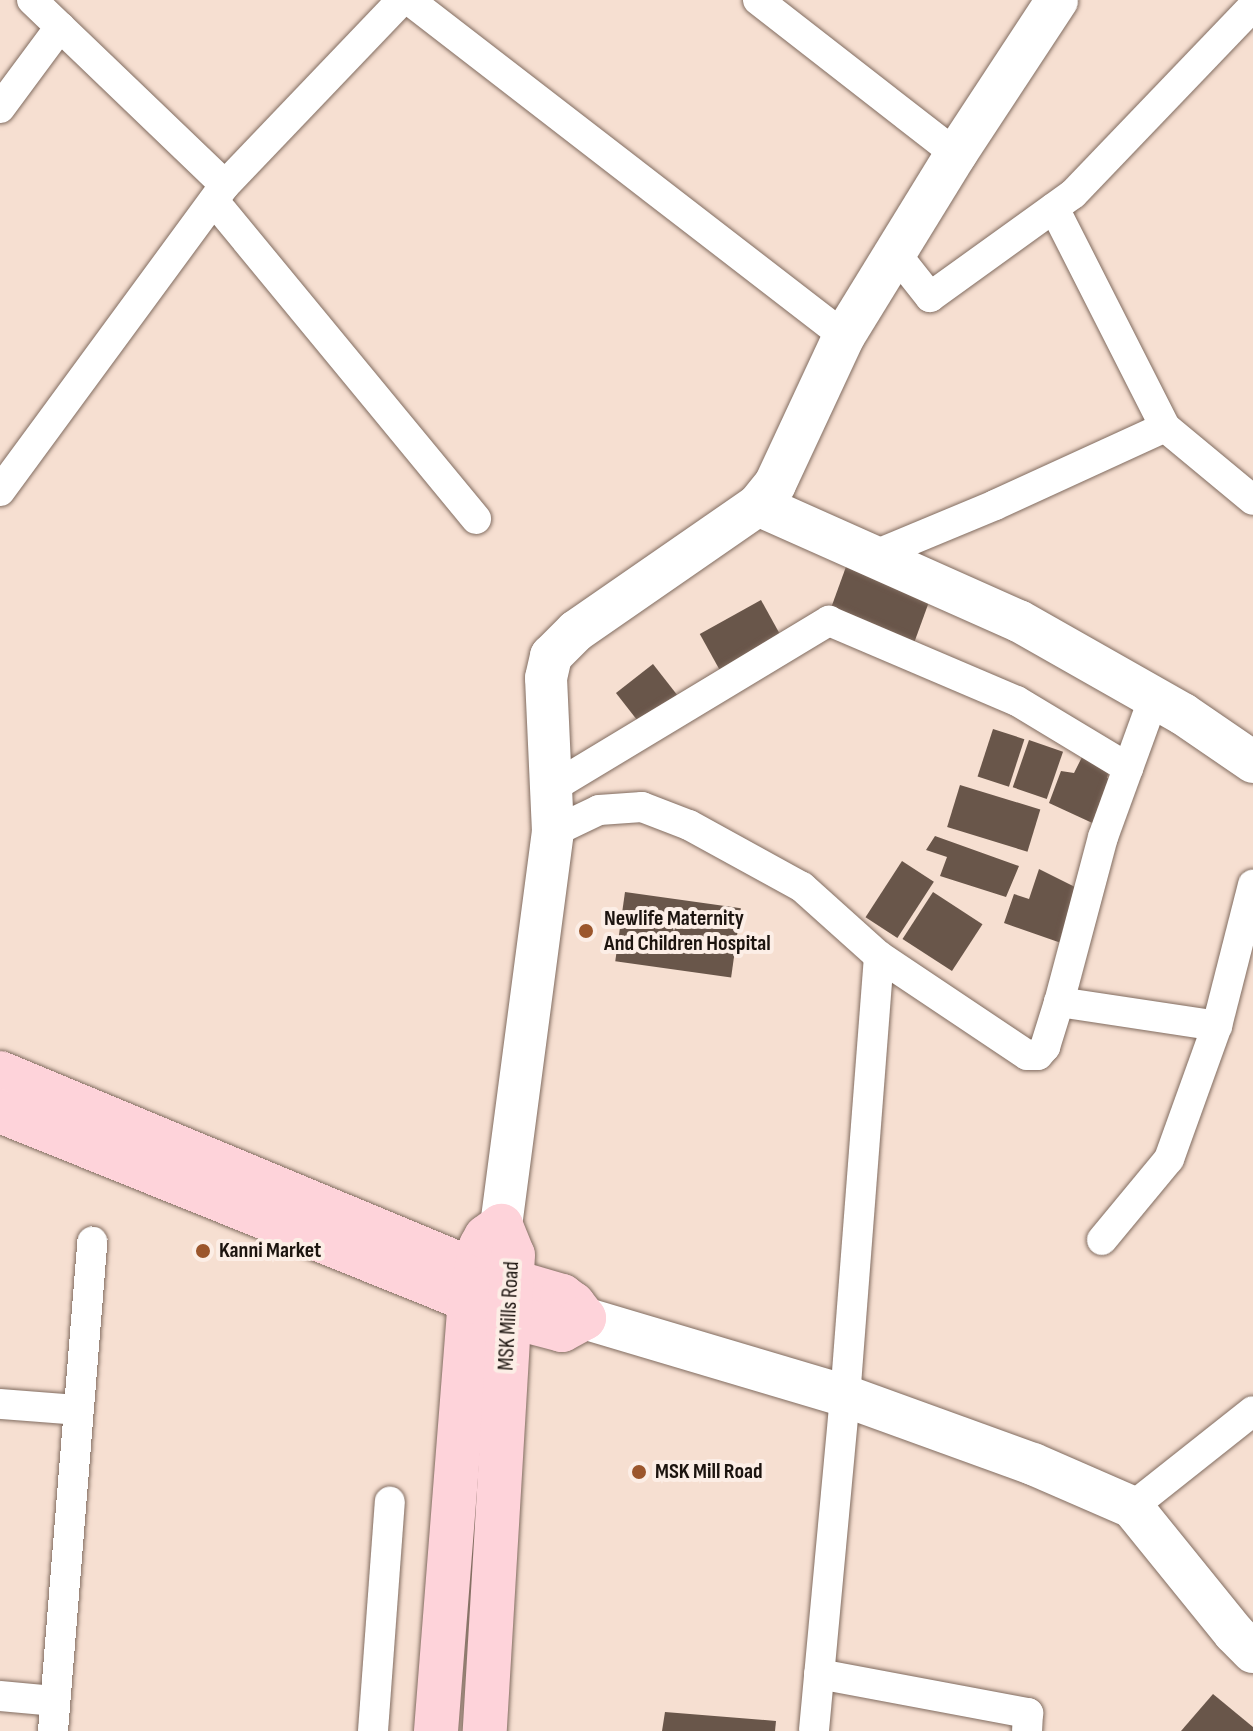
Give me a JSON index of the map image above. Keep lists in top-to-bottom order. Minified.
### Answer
{"streets":{"main road":["MSK Mills Road"]},"places":["Newlife Maternity And Children Hospital","Kanni Market","MSK Mill Road"]}
